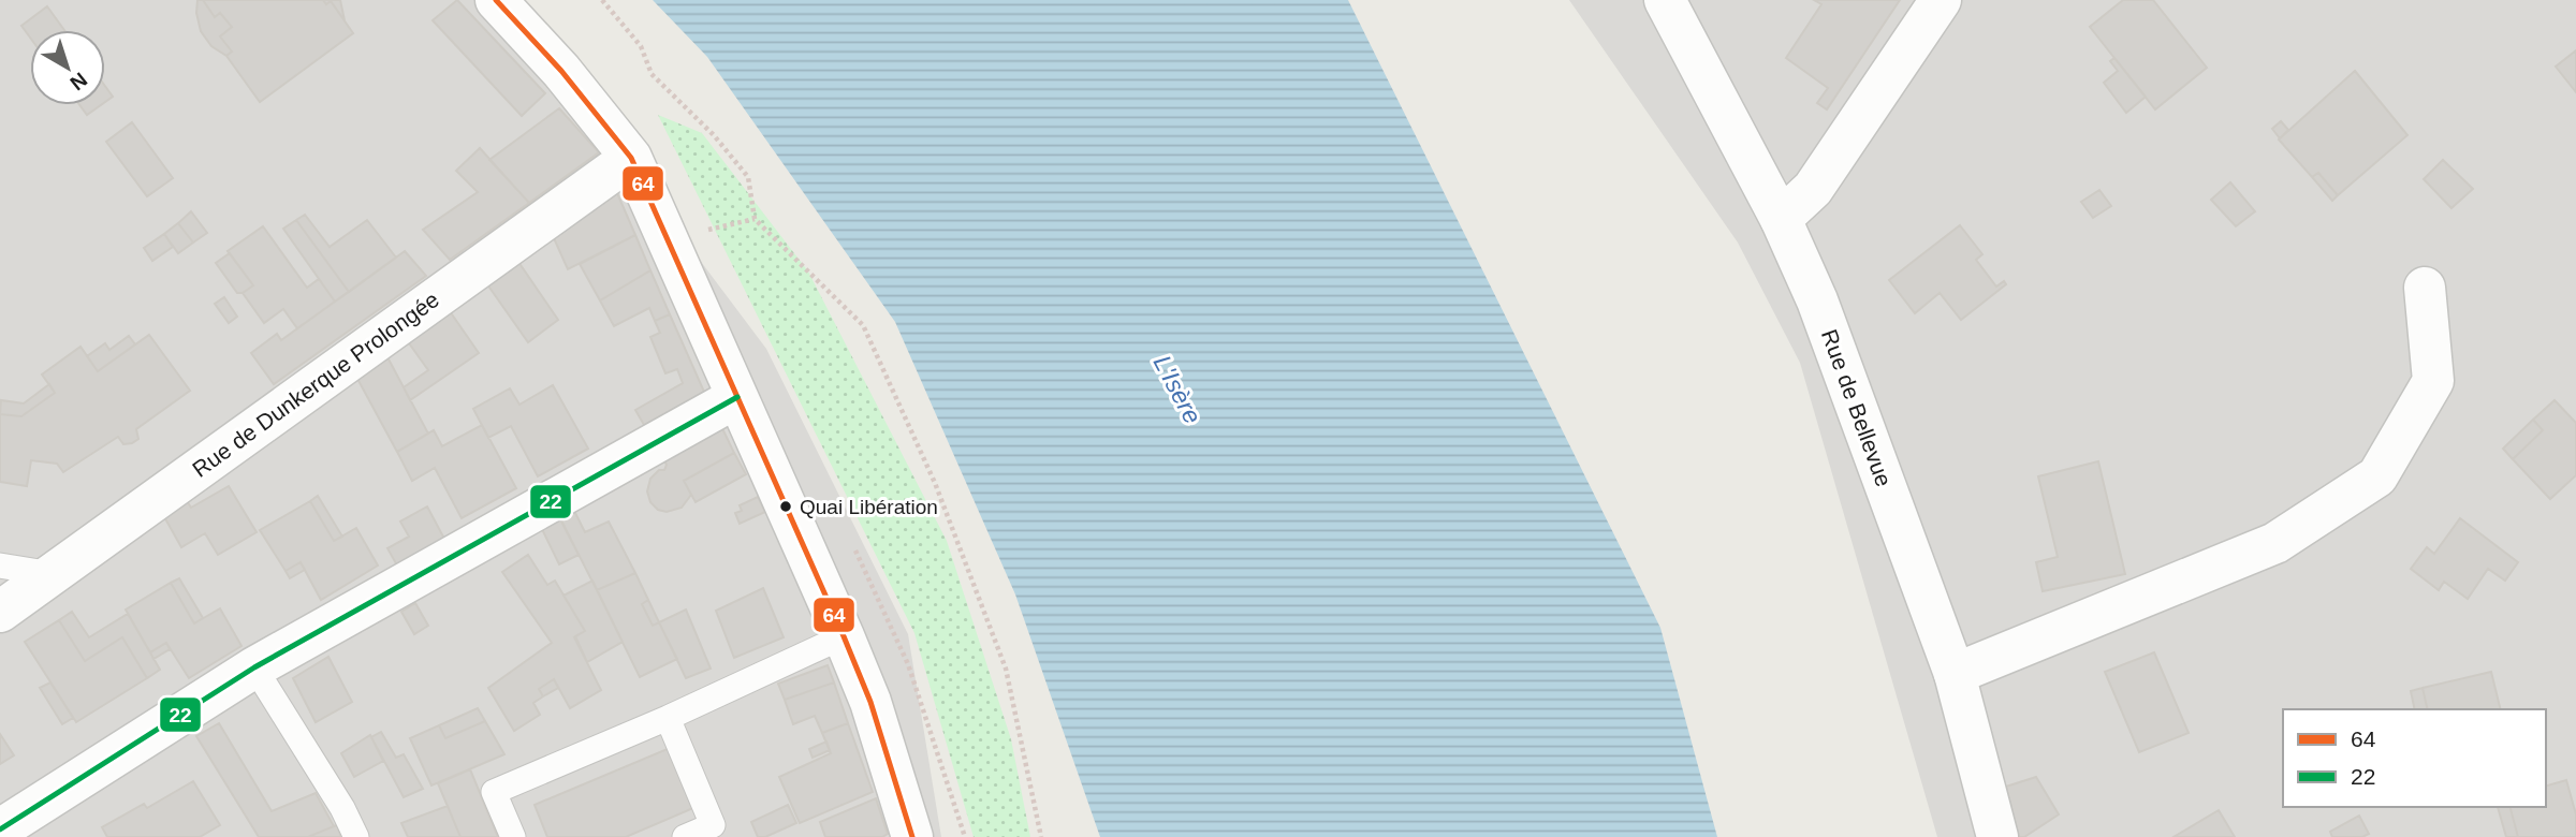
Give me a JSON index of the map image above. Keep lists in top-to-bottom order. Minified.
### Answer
{"streets":{"street":["Rue de Dunkerque Prolongée","Rue de Bellevue"]},"water":["L'Isère"],"places":["Quai Libération"],"lines":["transit line 64","transit line 22"],"legend":["64","22"],"north":"bottom right"}
